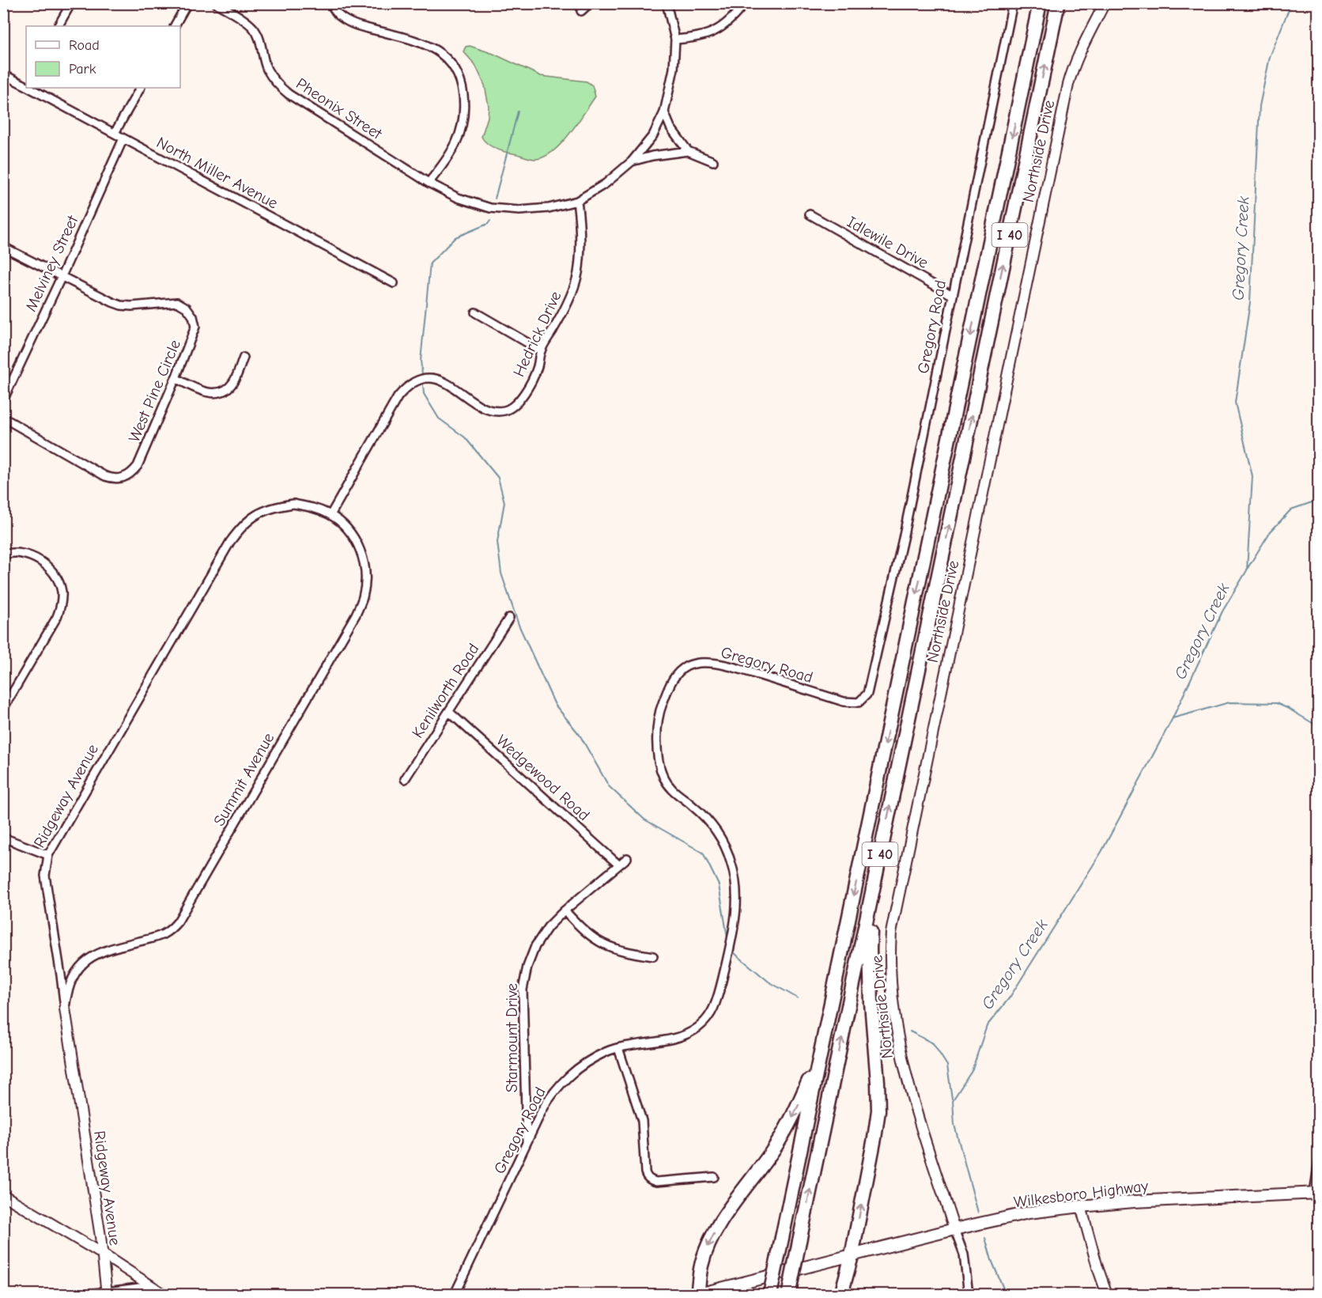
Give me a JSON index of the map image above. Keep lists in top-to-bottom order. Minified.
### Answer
{"streets":{"highway":["I 40"],"main road":["Wilkesboro Highway"],"street":["Pheonix Street","Northside Drive","North Miller Avenue","Idlewile Drive","Melviney Street","Gregory Road","Hedrick Drive","West Pine Circle","Kenilworth Road","Wedgewood Road","Summit Avenue","Ridgeway Avenue","Starmount Drive"]},"crossings":[["Pheonix Street","Hedrick Drive"],["Northside Drive","Wilkesboro Highway"],["North Miller Avenue","Melviney Street"],["Idlewile Drive","Gregory Road"],["Melviney Street","West Pine Circle"],["Gregory Road","Starmount Drive"],["Hedrick Drive","Summit Avenue"],["Hedrick Drive","Ridgeway Avenue"],["Kenilworth Road","Wedgewood Road"],["Wedgewood Road","Starmount Drive"],["Summit Avenue","Ridgeway Avenue"]],"water":["Gregory Creek"],"legend":["Road","Park"]}
